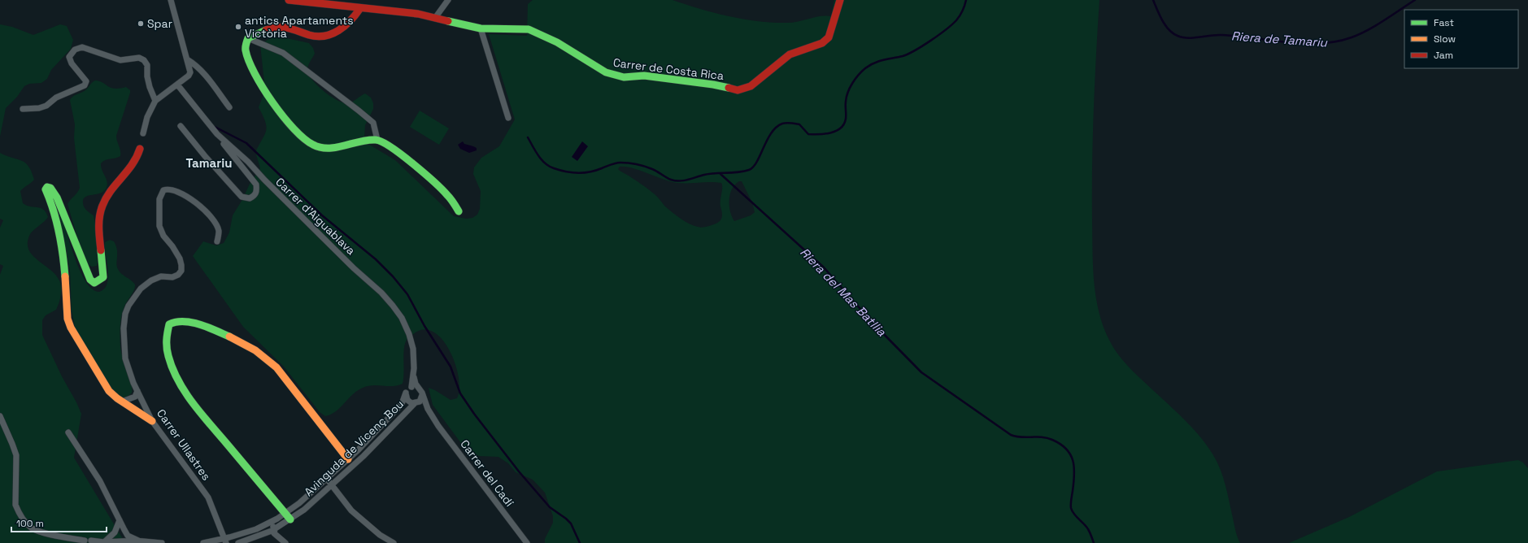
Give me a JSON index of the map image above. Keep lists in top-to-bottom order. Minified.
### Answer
{"streets":{"street":["Carrer de Costa Rica","Carrer d'Aiguablava","Carrer Ullastres","Avinguda de Vicenç Bou","Carrer del Cadí"]},"crossings":[["Carrer d'Aiguablava","Avinguda de Vicenç Bou"],["Carrer d'Aiguablava","Carrer del Cadí"],["Carrer Ullastres","Avinguda de Vicenç Bou"],["Avinguda de Vicenç Bou","Carrer del Cadí"]],"districts":["Tamariu"],"water":["Riera de Tamariu","Riera del Mas Batllia"],"places":["Spar","antics Apartaments Victòria"],"legend":["Fast","Slow","Jam"],"scale_bar":"100 m"}
